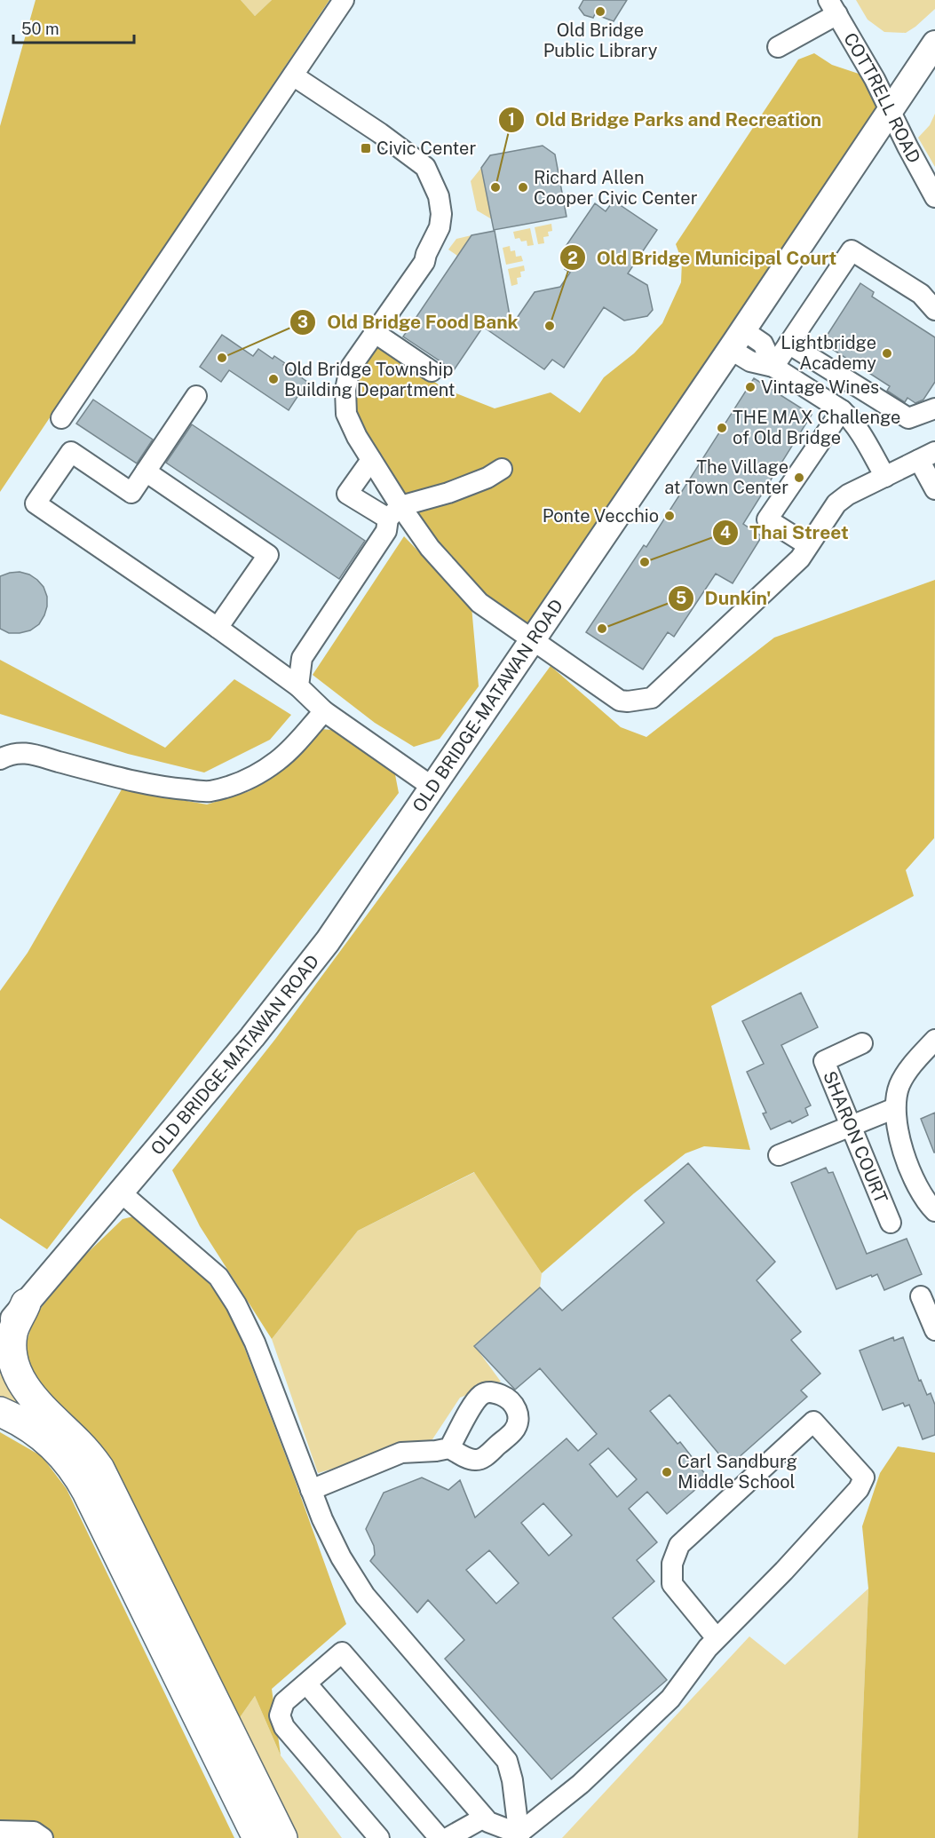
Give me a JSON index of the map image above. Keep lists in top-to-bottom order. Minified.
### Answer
{"streets":{"main road":["OLD BRIDGE-MATAWAN ROAD"],"street":["COTTRELL ROAD","SHARON COURT"]},"crossings":[["COTTRELL ROAD","OLD BRIDGE-MATAWAN ROAD"]],"places":{"other":["Old Bridge Public Library","Old Bridge Parks and Recreation","Richard Allen Cooper Civic Center","Old Bridge Municipal Court","Lightbridge Academy","Old Bridge Food Bank","Old Bridge Township Building Department","Vintage Wines","THE MAX Challenge of Old Bridge","The Village at Town Center","Ponte Vecchio","Thai Street","Dunkin'","Carl Sandburg Middle School"],"transit":["Civic Center"]},"scale_bar":"50 m"}
